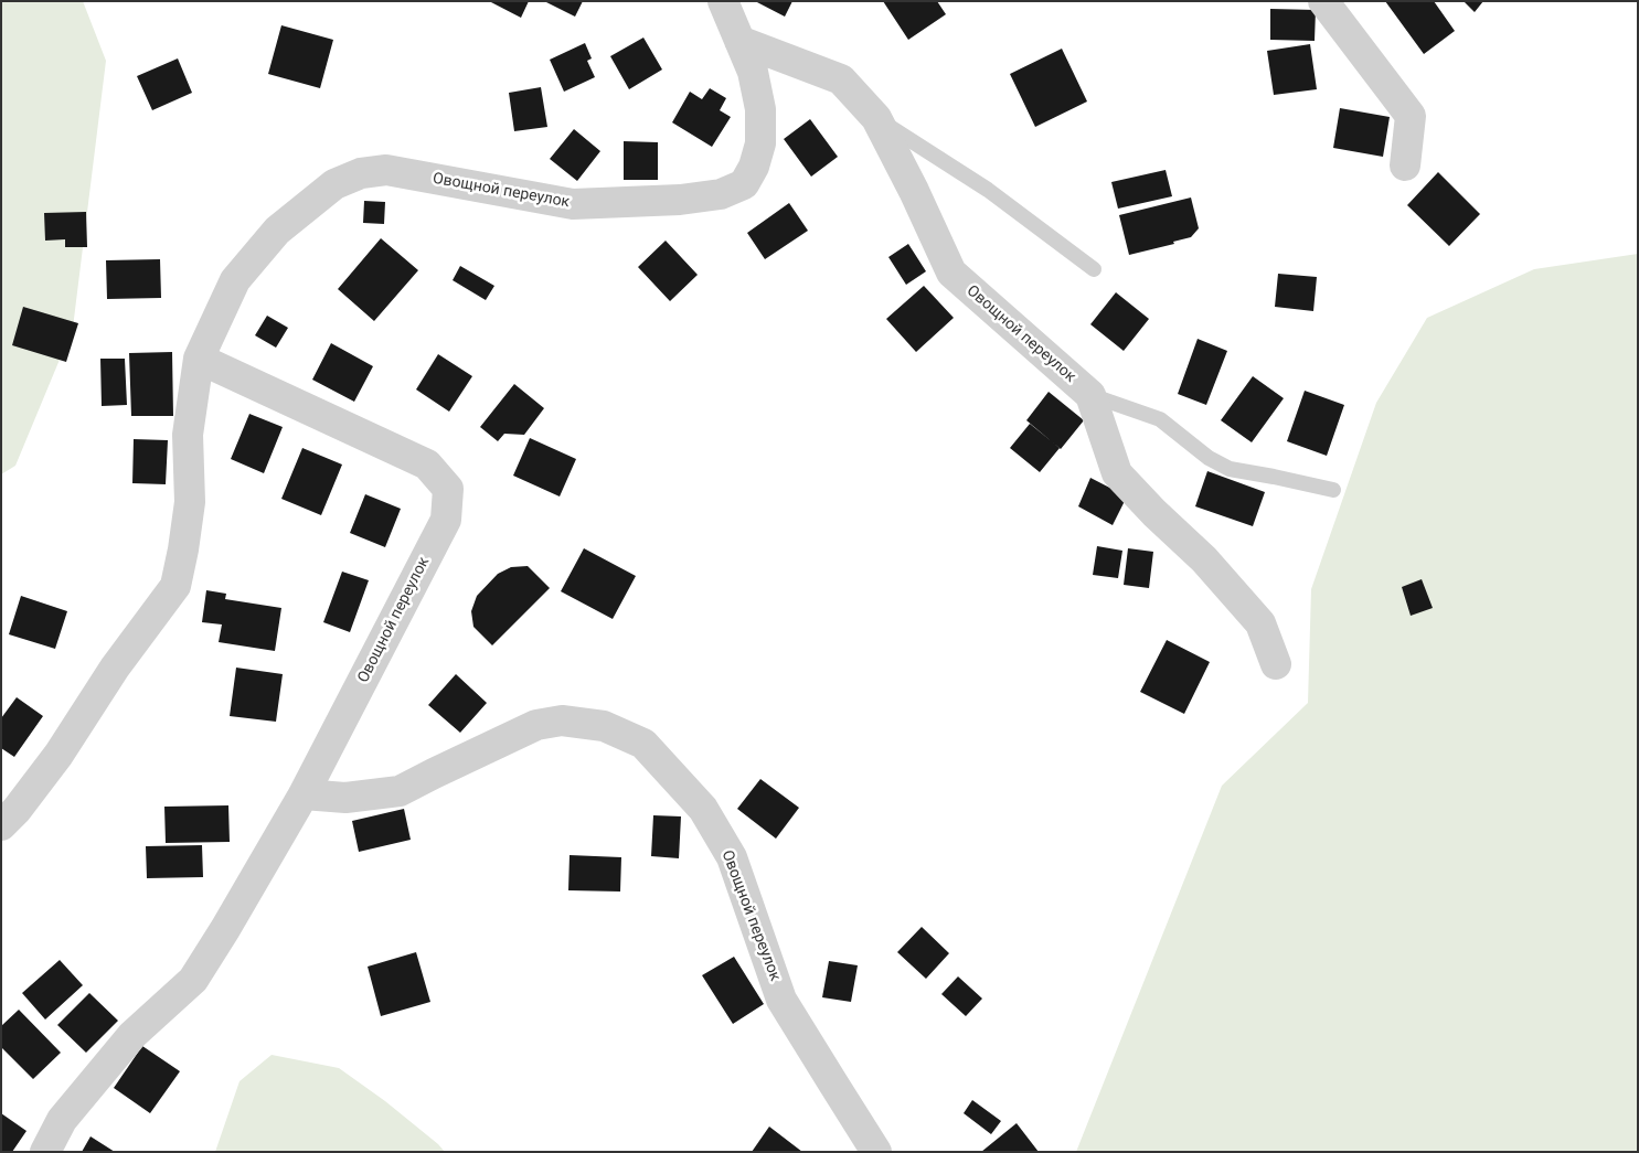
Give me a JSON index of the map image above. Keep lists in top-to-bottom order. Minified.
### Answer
{"streets":{"street":["Овощной переулок"]}}
